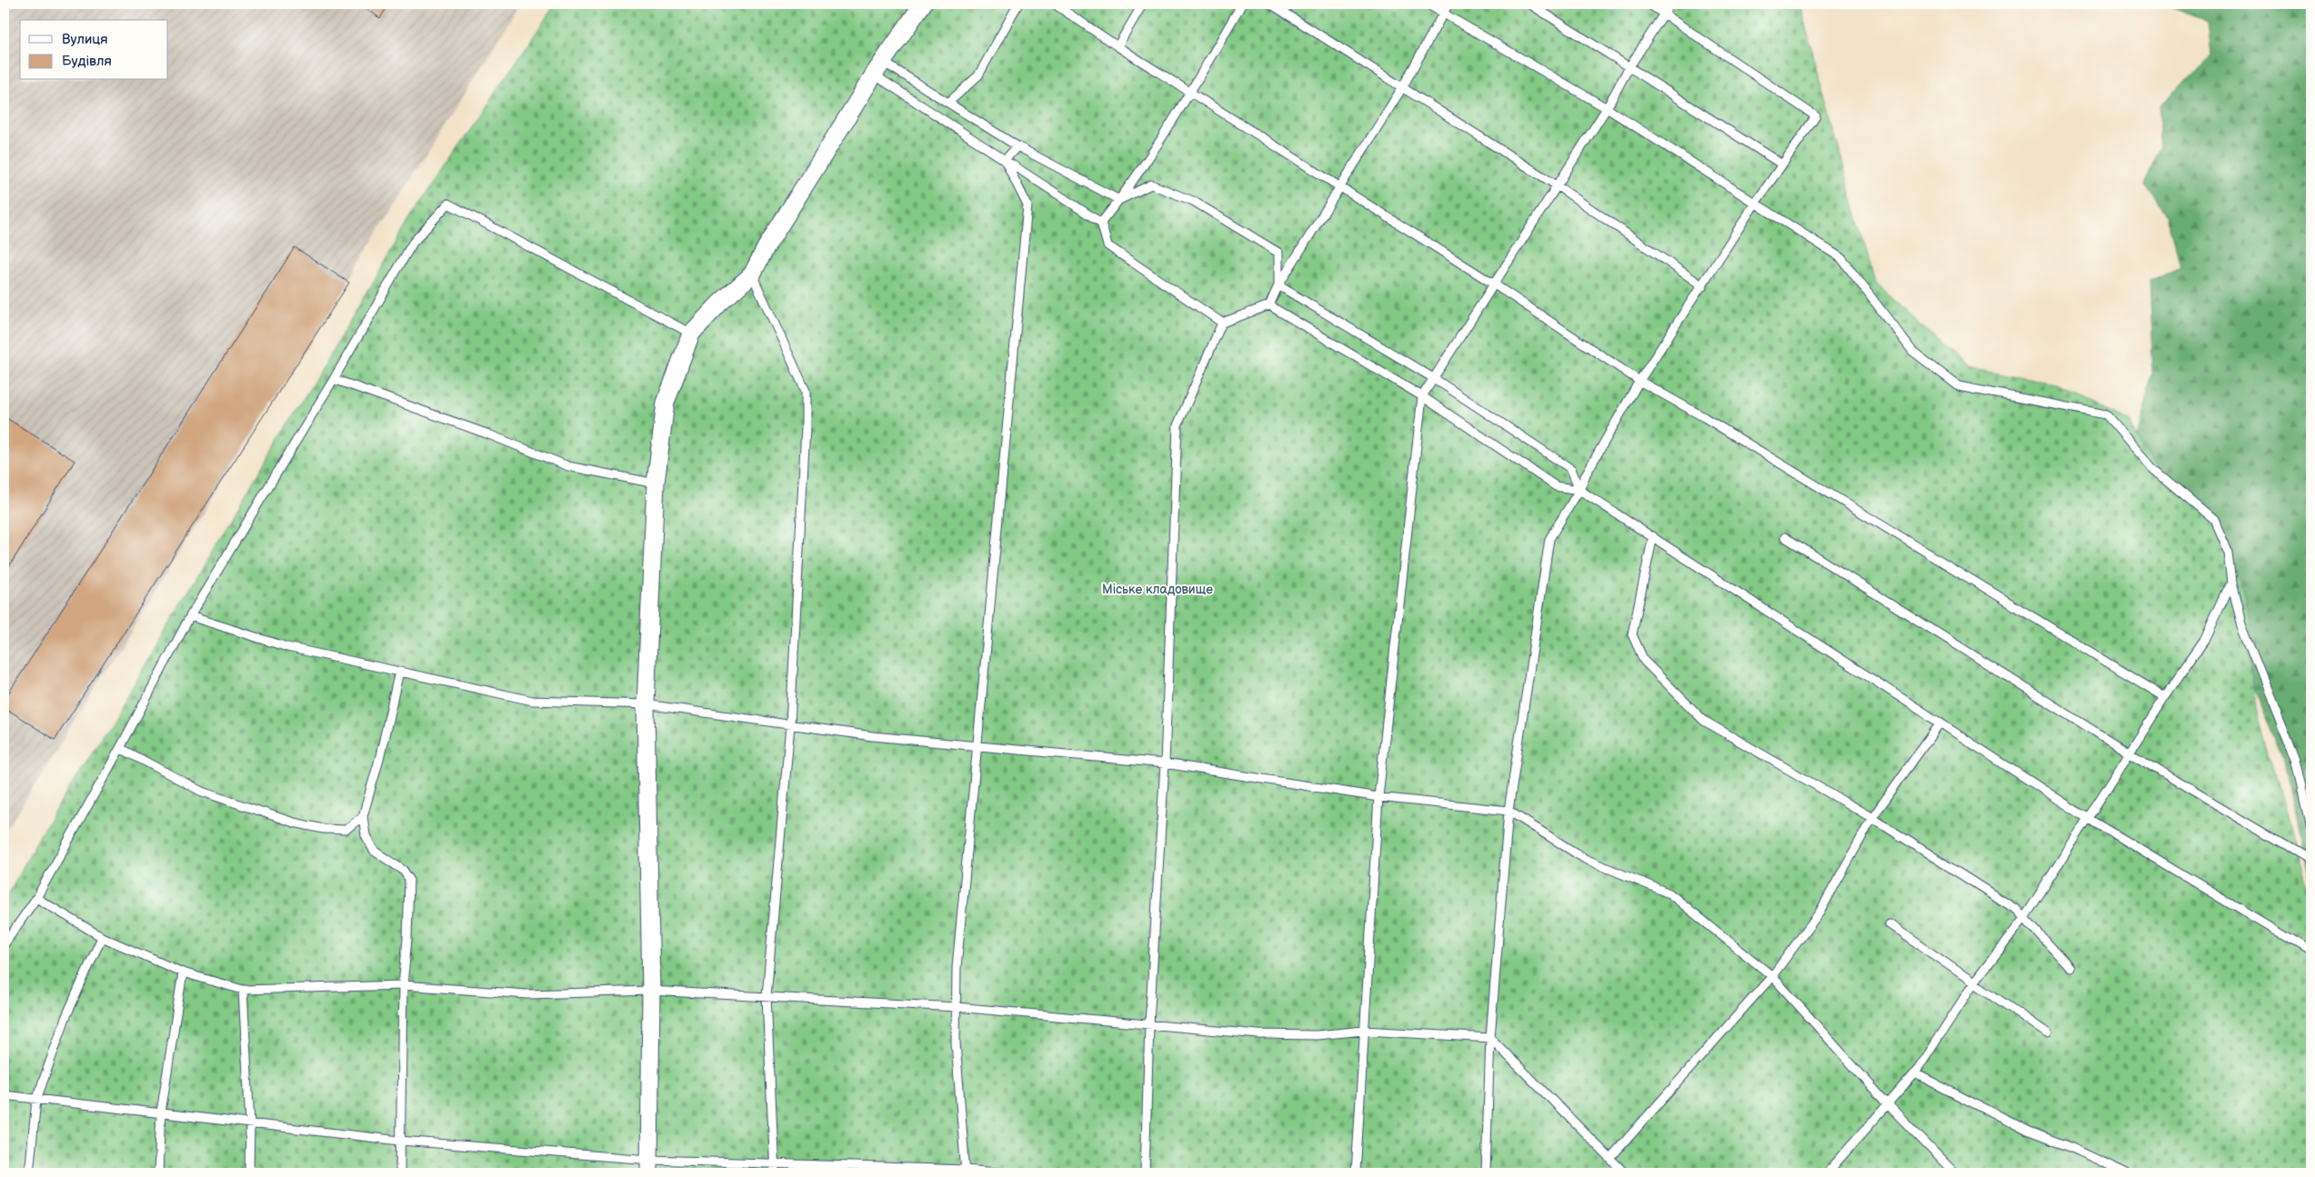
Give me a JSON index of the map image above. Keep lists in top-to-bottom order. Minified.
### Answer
{"parks":["Міське кладовище"],"legend":["Вулиця","Будівля"]}
